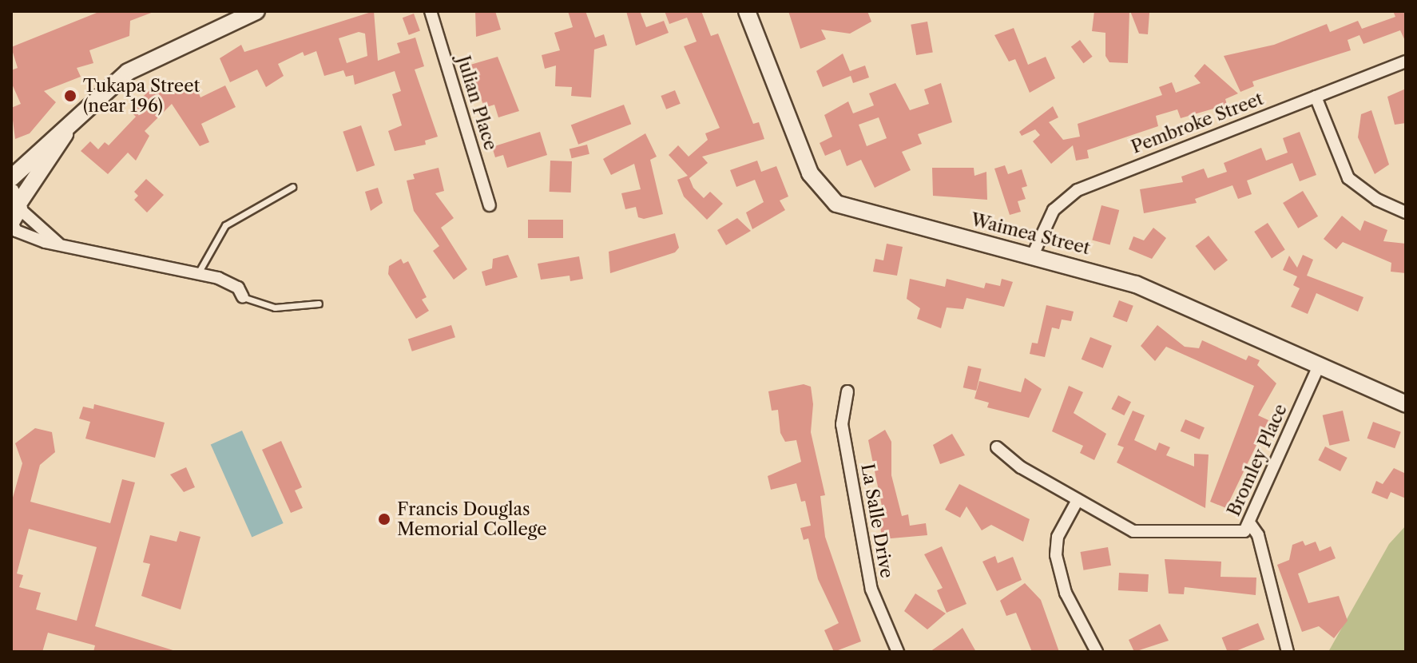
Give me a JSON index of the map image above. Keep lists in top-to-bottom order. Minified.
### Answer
{"streets":{"main road":["Waimea Street"],"street":["Julian Place","Pembroke Street","Bromley Place","La Salle Drive"]},"crossings":[["Pembroke Street","Waimea Street"],["Waimea Street","Bromley Place"]],"places":["Tukapa Street (near 196)","Francis Douglas Memorial College"]}
